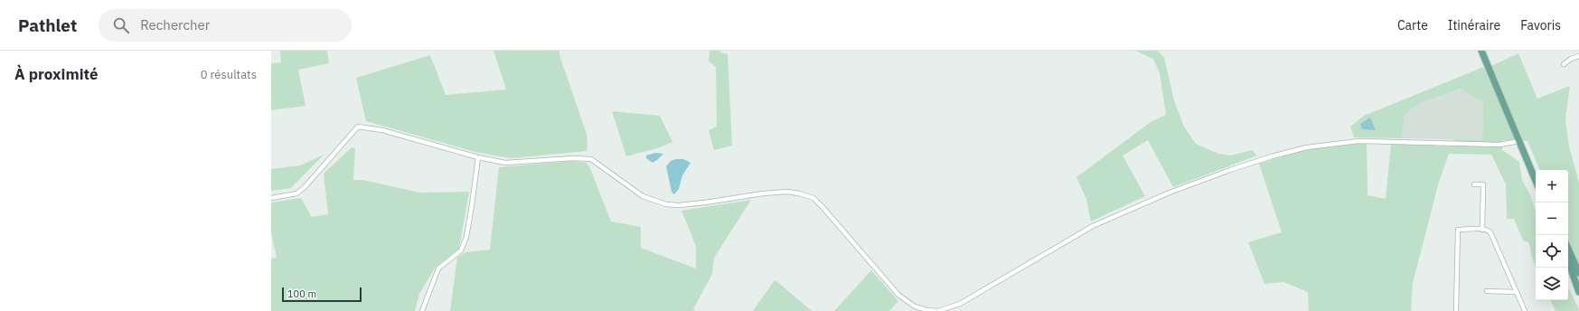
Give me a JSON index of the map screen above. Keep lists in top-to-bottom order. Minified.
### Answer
{"scale_bar":"100 m","page":{"header":"Pathlet","search":"Rechercher","nav":["Carte","Itinéraire","Favoris"],"heading":["À proximité","0 résultats"],"map_buttons":["+","−"],"scale":"100 m"}}
